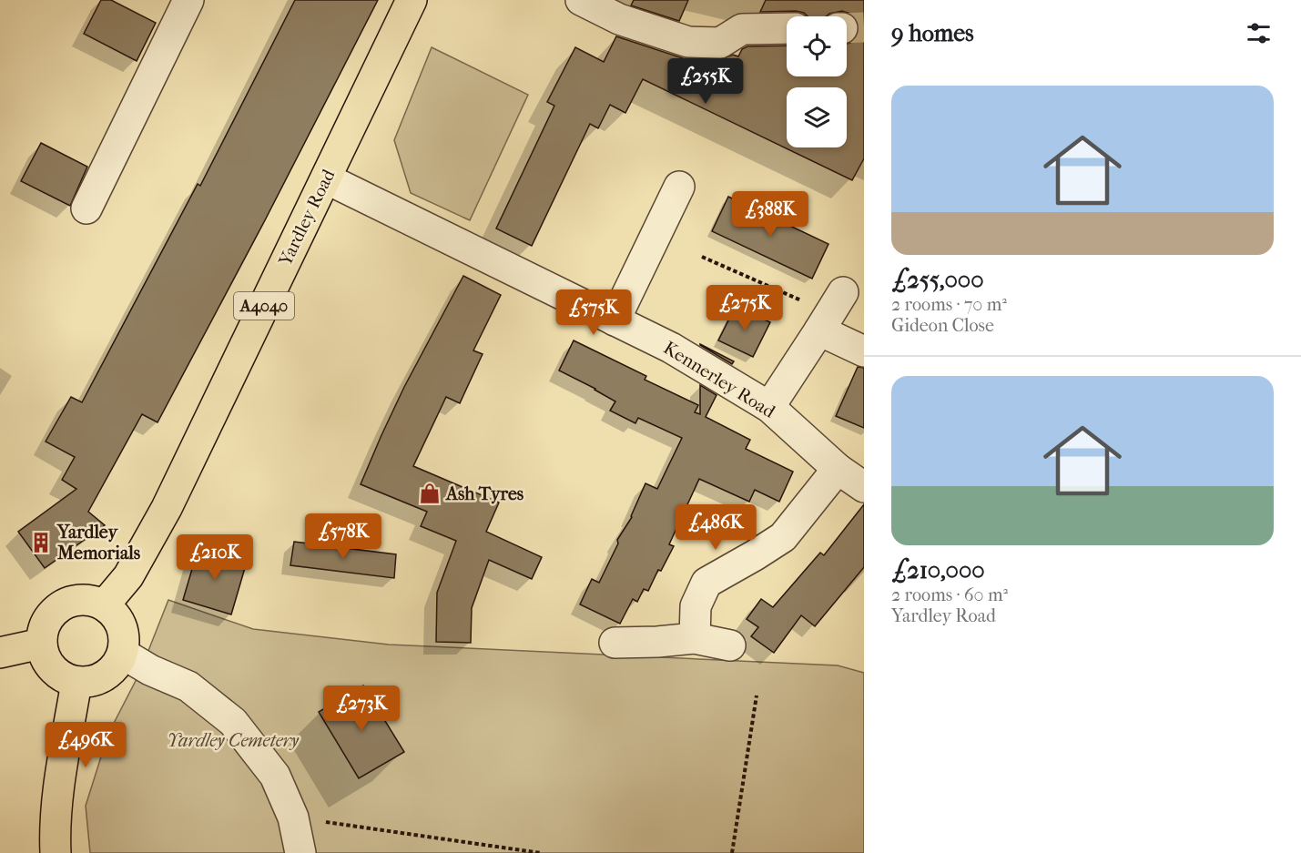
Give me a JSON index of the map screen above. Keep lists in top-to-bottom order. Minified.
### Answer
{"streets":{"main road":["Yardley Road","A4040"],"street":["Kennerley Road"]},"crossings":[["Yardley Road","Kennerley Road"]],"parks":["Yardley Cemetery"],"places":{"shop":["Ash Tyres"],"building":["Yardley Memorials"]},"page":{"heading":"9 homes","price":["£255K","£388K","£275K","£575K","£486K","£578K","£210K","£273K","£496K"],"list":[{"name":"£255,000","note":"2 rooms · 70 m² · Gideon Close"},{"name":"£210,000","note":"2 rooms · 60 m² · Yardley Road"}]}}
